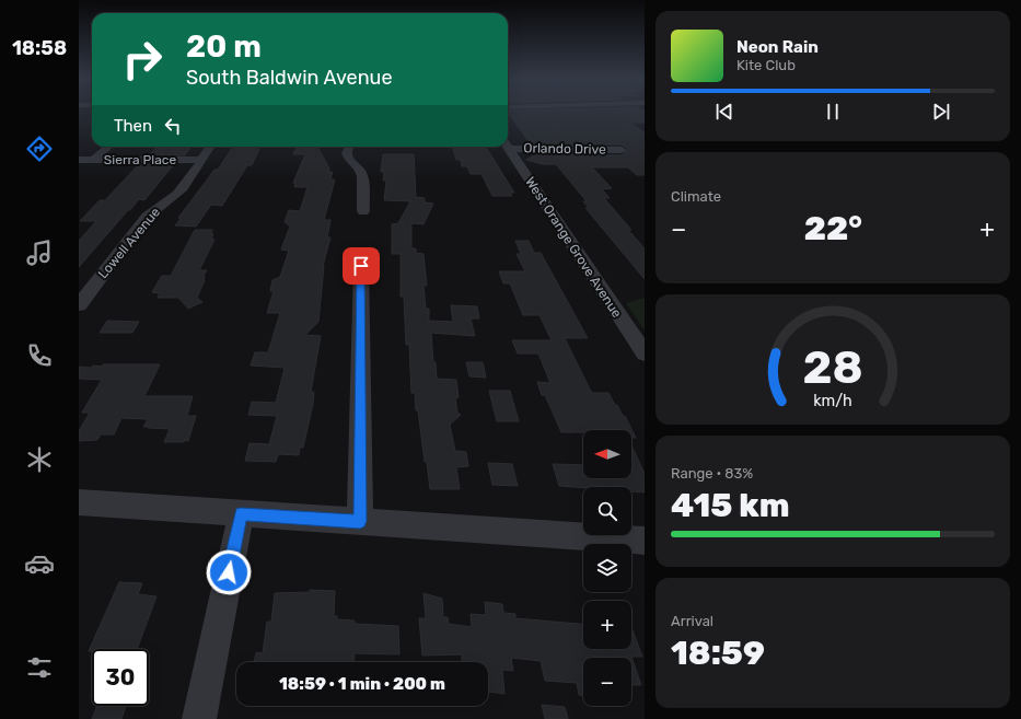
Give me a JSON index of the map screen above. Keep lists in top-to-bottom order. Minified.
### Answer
{"streets":{"street":["Orlando Drive","Sierra Place","Lowell Avenue","West Orange Grove Avenue"]},"crossings":[["Sierra Place","Lowell Avenue"]],"north":"left","page":{"tabs":"18:58","turn":["20 m","South Baldwin Avenue"],"song":["Neon Rain","Kite Club"],"then":"Then","tile":["Climate",["Range · 83%","415 km"],["Arrival","18:59"]],"heat":["−","22°","+"],"map_buttons":["+","−"],"limit":"30","trip":"18:59 · 1 min · 200 m","gauge":["28","km/h"]}}
